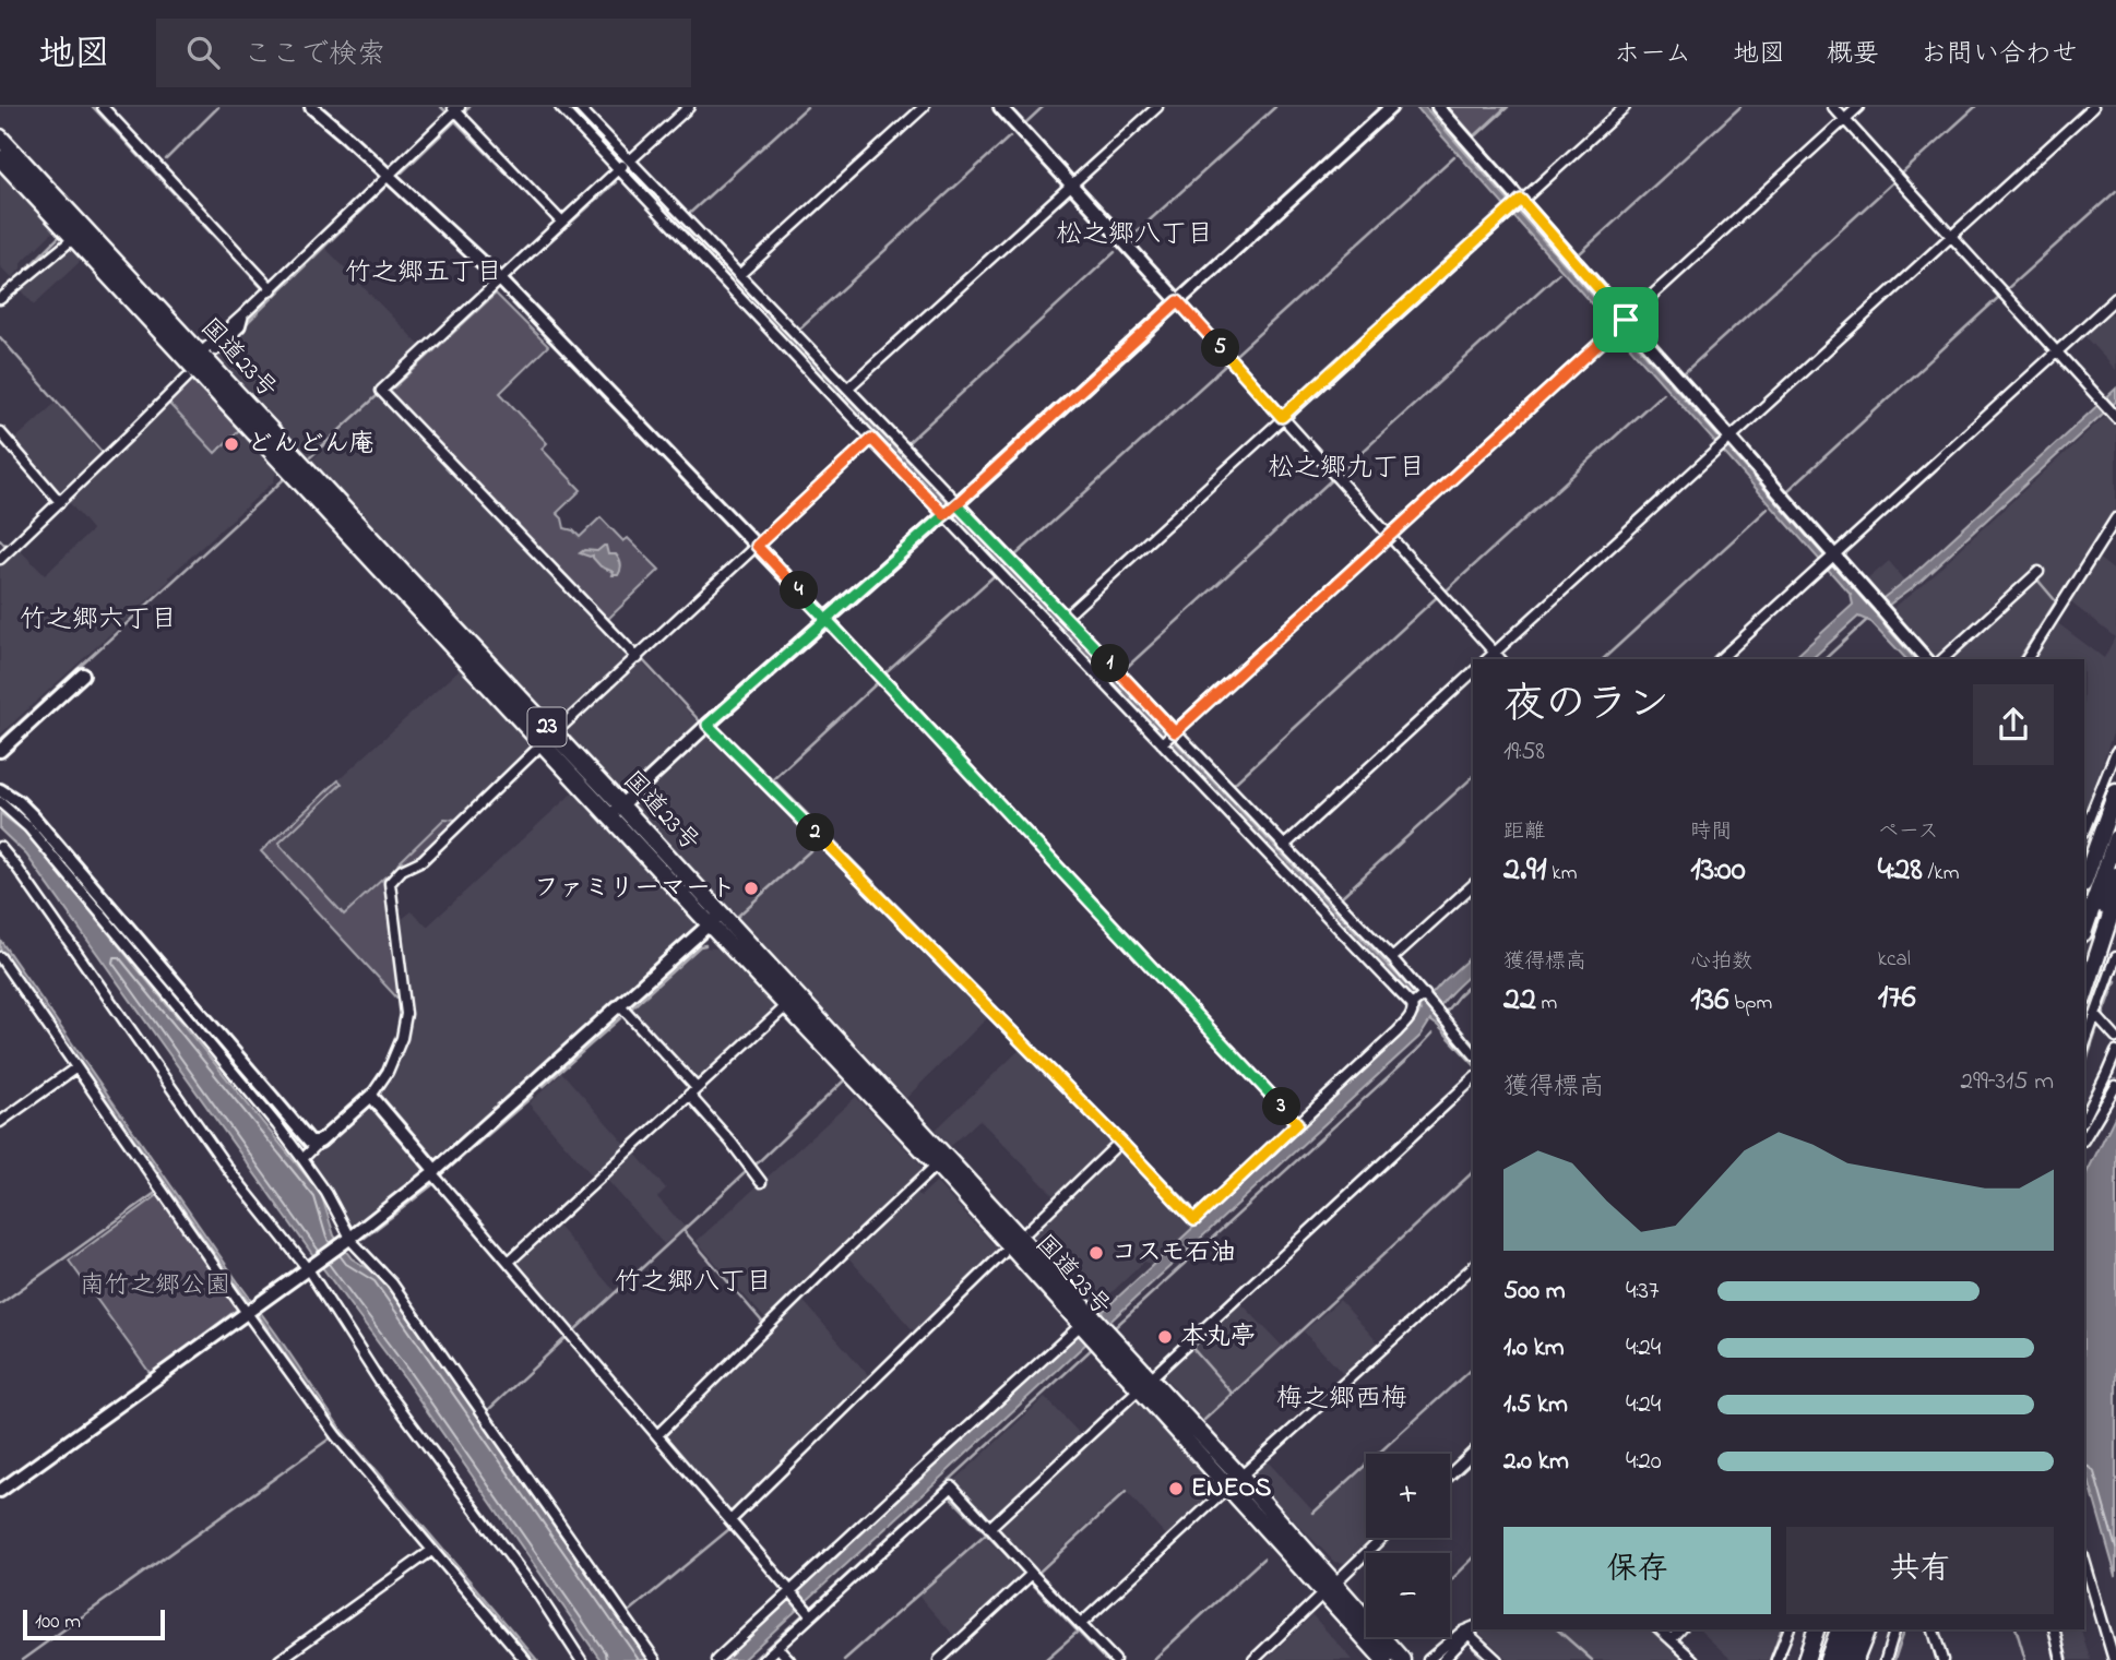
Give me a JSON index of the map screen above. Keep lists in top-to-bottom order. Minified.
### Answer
{"streets":{"highway":["国道23号","23"]},"districts":["松之郷八丁目","竹之郷五丁目","松之郷九丁目","竹之郷六丁目","竹之郷八丁目","梅之郷西梅"],"parks":["南竹之郷公園"],"places":["どんどん庵","ファミリーマート","コスモ石油","本丸亭","ENEOS"],"scale_bar":"100 m","page":{"header":"地図","search":"ここで検索","nav":["ホーム","地図","概要","お問い合わせ"],"pins":["5","4","1","2","3"],"heading":["夜のラン","19:58"],"stats":[["距離","2.91 km"],["時間","13:00"],["ペース","4:28 /km"],["獲得標高","22 m"],["心拍数","136 bpm"],["kcal","176"]],"chart":["獲得標高","299–315 m"],"list":[{"name":"500 m","note":"4:37"},{"name":"1.0 km","note":"4:24"},{"name":"1.5 km","note":"4:24"},{"name":"2.0 km","note":"4:20"}],"map_buttons":["+","−"],"buttons":["保存","共有"],"scale":"100 m"}}
